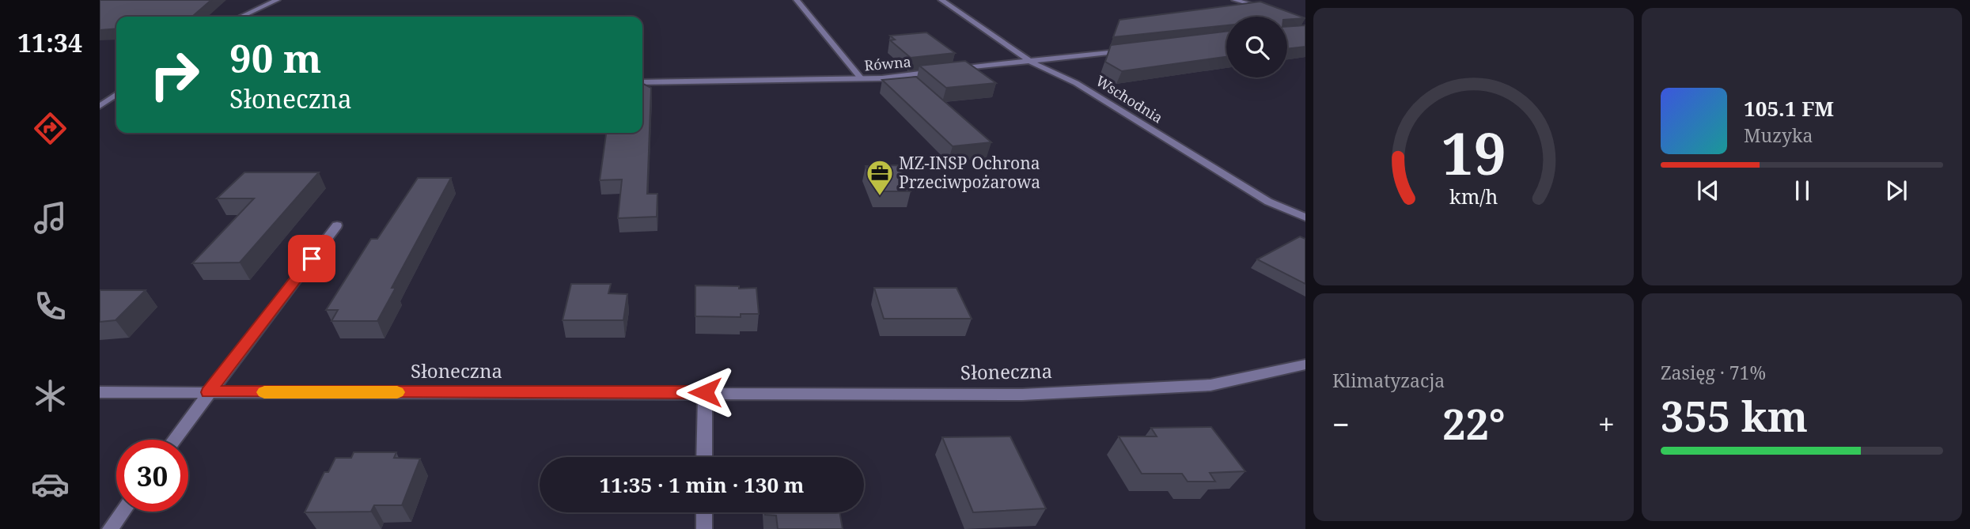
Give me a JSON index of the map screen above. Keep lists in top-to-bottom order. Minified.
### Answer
{"streets":{"street":["Równa","Wschodnia","Słoneczna"]},"places":{"office":["MZ-INSP Ochrona Przeciwpożarowa"]},"page":{"tabs":"11:34","turn":["90 m","Słoneczna"],"song":["105.1 FM","Muzyka"],"tile":["Klimatyzacja",["Zasięg · 71%","355 km"]],"heat":["−","22°","+"],"limit":"30","trip":"11:35 · 1 min · 130 m","gauge":["19","km/h"]}}
